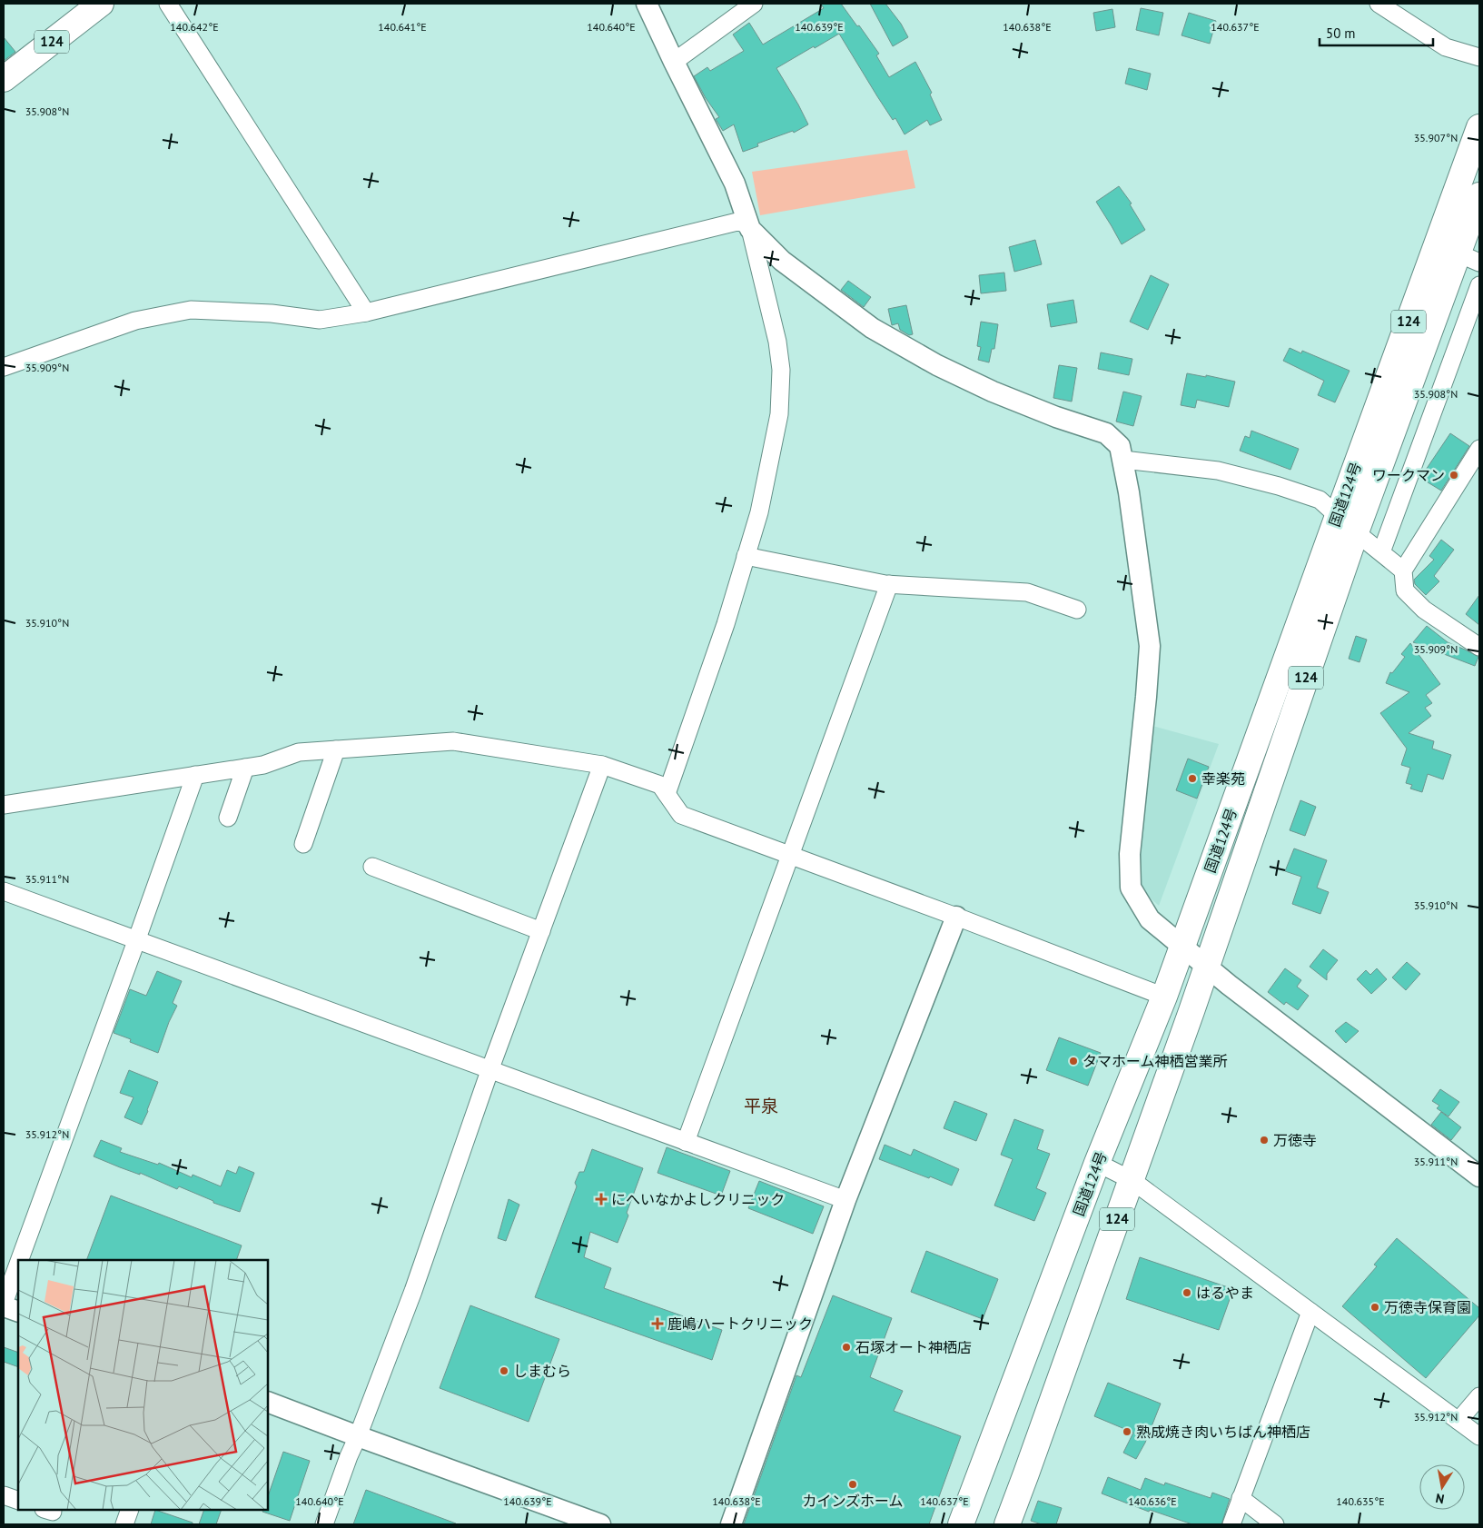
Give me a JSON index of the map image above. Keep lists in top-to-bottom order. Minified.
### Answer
{"streets":{"highway":["124","国道124号"]},"districts":["平泉"],"places":{"other":["ワークマン","幸楽苑","タマホーム神栖営業所","万徳寺","はるやま","万徳寺保育園","石塚オート神栖店","しまむら","熟成焼き肉いちばん神栖店","カインズホーム"],"health":["にへいなかよしクリニック","鹿嶋ハートクリニック"]},"scale_bar":"50 m","north":"bottom","coordinates":["140.642°E","140.641°E","140.640°E","140.639°E","140.638°E","140.637°E","35.908°N","35.907°N","35.909°N","35.910°N","35.911°N","35.912°N","140.636°E","140.635°E"]}
